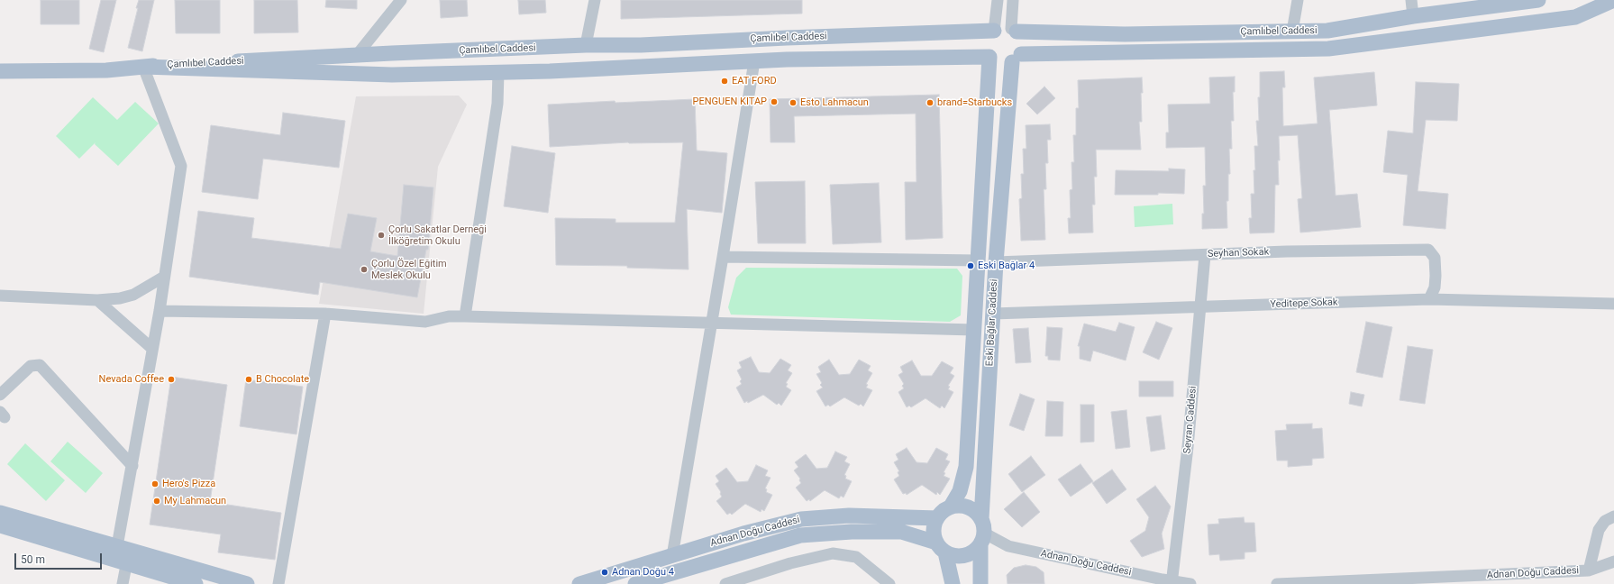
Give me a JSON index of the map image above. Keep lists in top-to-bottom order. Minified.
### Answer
{"streets":{"main road":["Çamlıbel Caddesi","Eski Bağlar Caddesi","Adnan Doğu Caddesi"],"street":["Seyhan Sokak","Yeditepe Sokak","Seyran Caddesi"]},"crossings":[["Çamlıbel Caddesi","Eski Bağlar Caddesi"],["Seyhan Sokak","Yeditepe Sokak"],["Seyhan Sokak","Eski Bağlar Caddesi"],["Seyhan Sokak","Seyran Caddesi"],["Yeditepe Sokak","Eski Bağlar Caddesi"],["Yeditepe Sokak","Seyran Caddesi"],["Eski Bağlar Caddesi","Adnan Doğu Caddesi"],["Seyran Caddesi","Adnan Doğu Caddesi"]],"places":["EAT FORD","PENGUEN KITAP","Esto Lahmacun","brand=Starbucks","Çorlu Sakatlar Derneği İlköğretim Okulu","Eski Bağlar 4","Çorlu Özel Eğitim Meslek Okulu","Nevada Coffee","B Chocolate","Hero's Pizza","My Lahmacun","Adnan Doğu 4"],"scale_bar":"50 m"}
